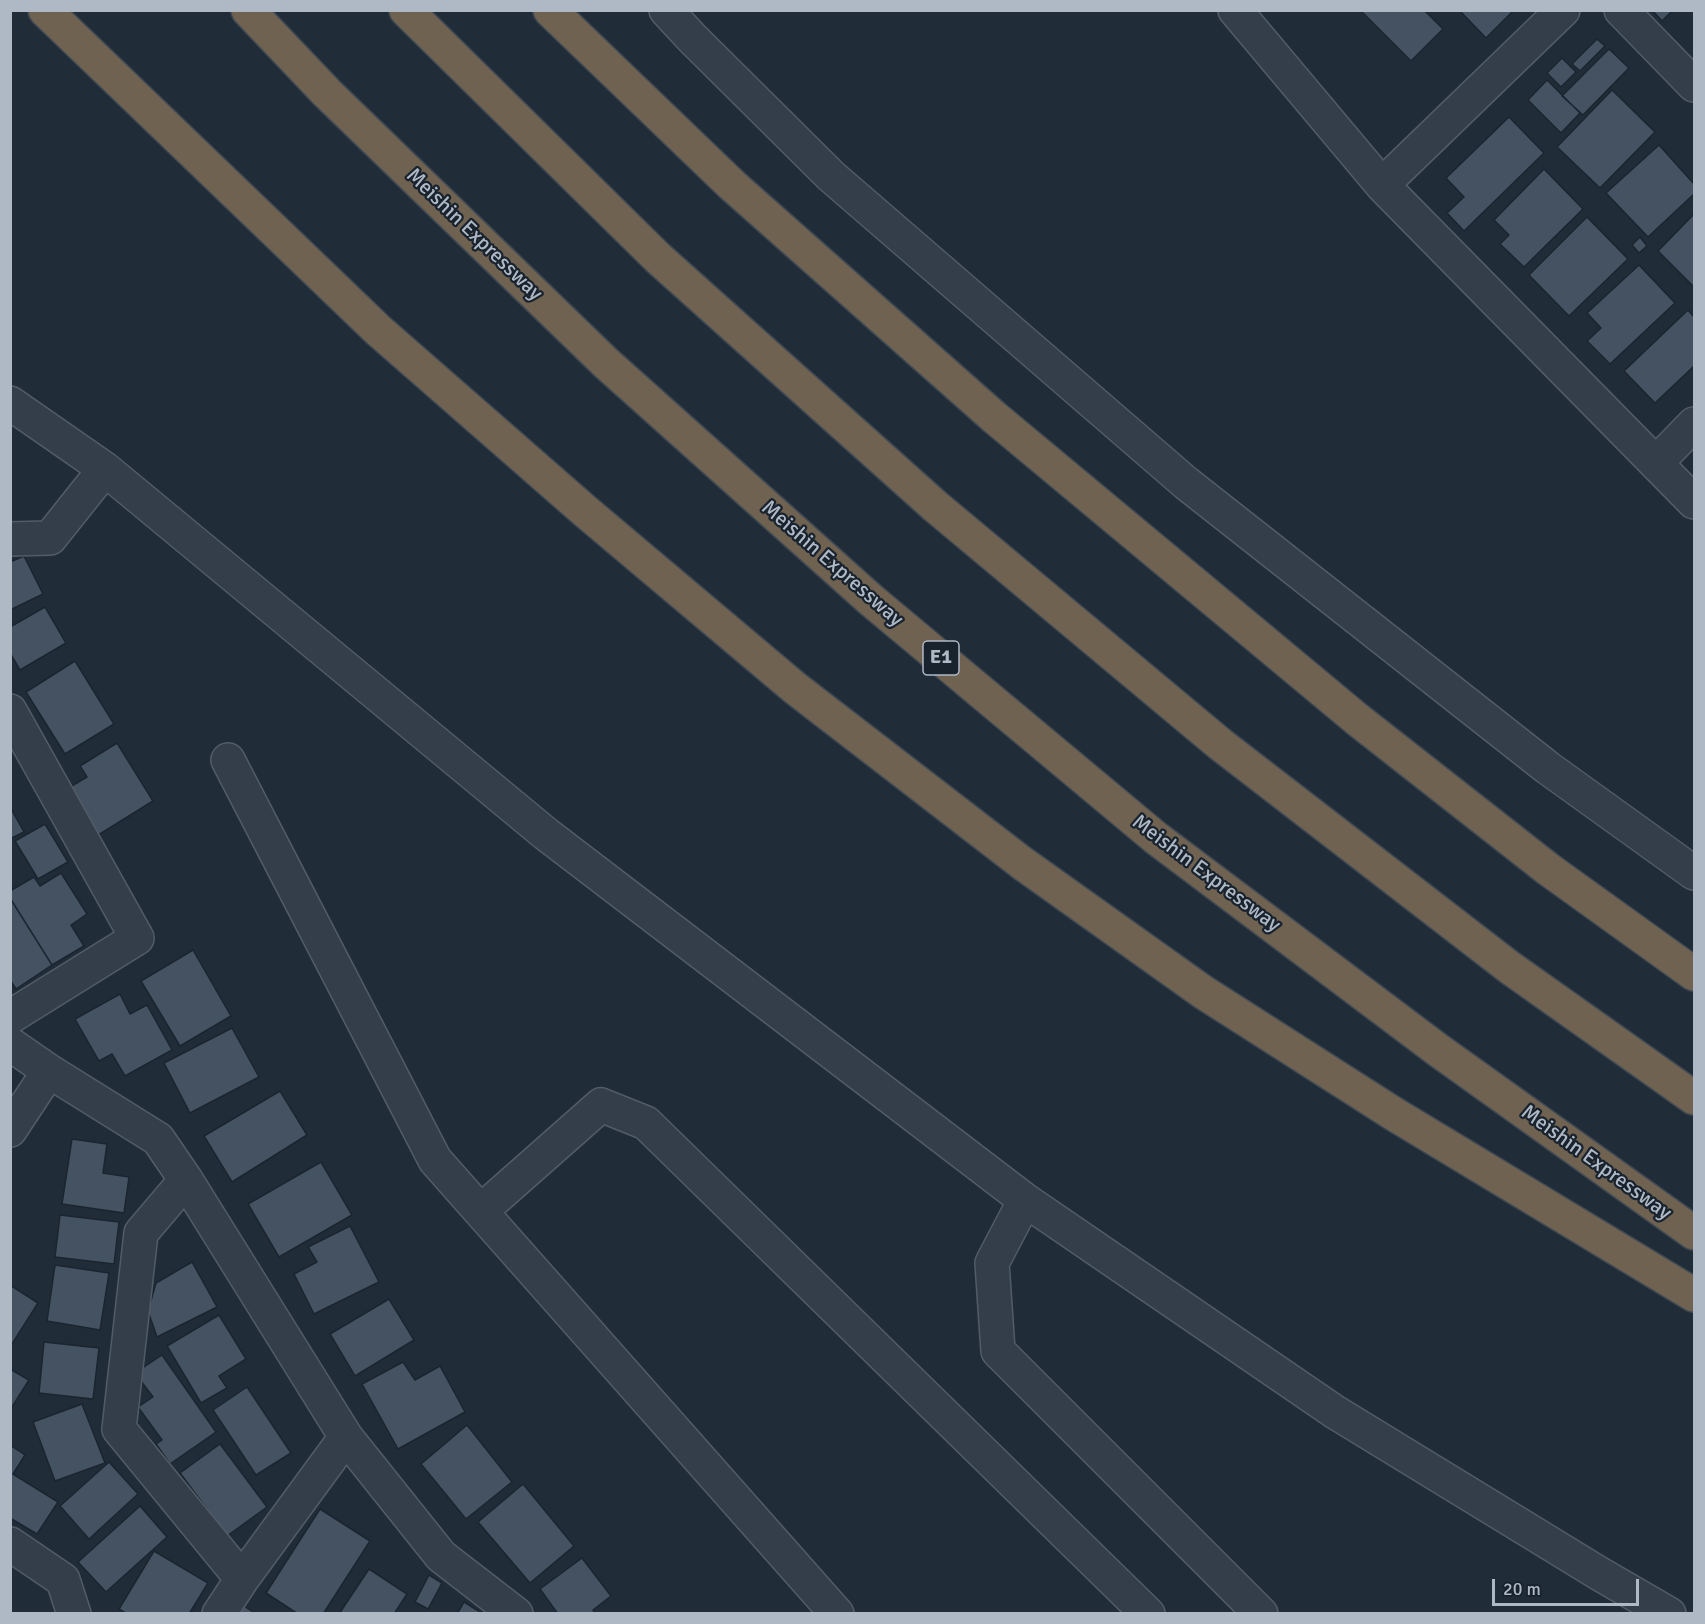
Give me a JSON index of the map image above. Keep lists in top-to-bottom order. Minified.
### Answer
{"streets":{"highway":["Meishin Expressway","E1"]},"scale_bar":"20 m"}
